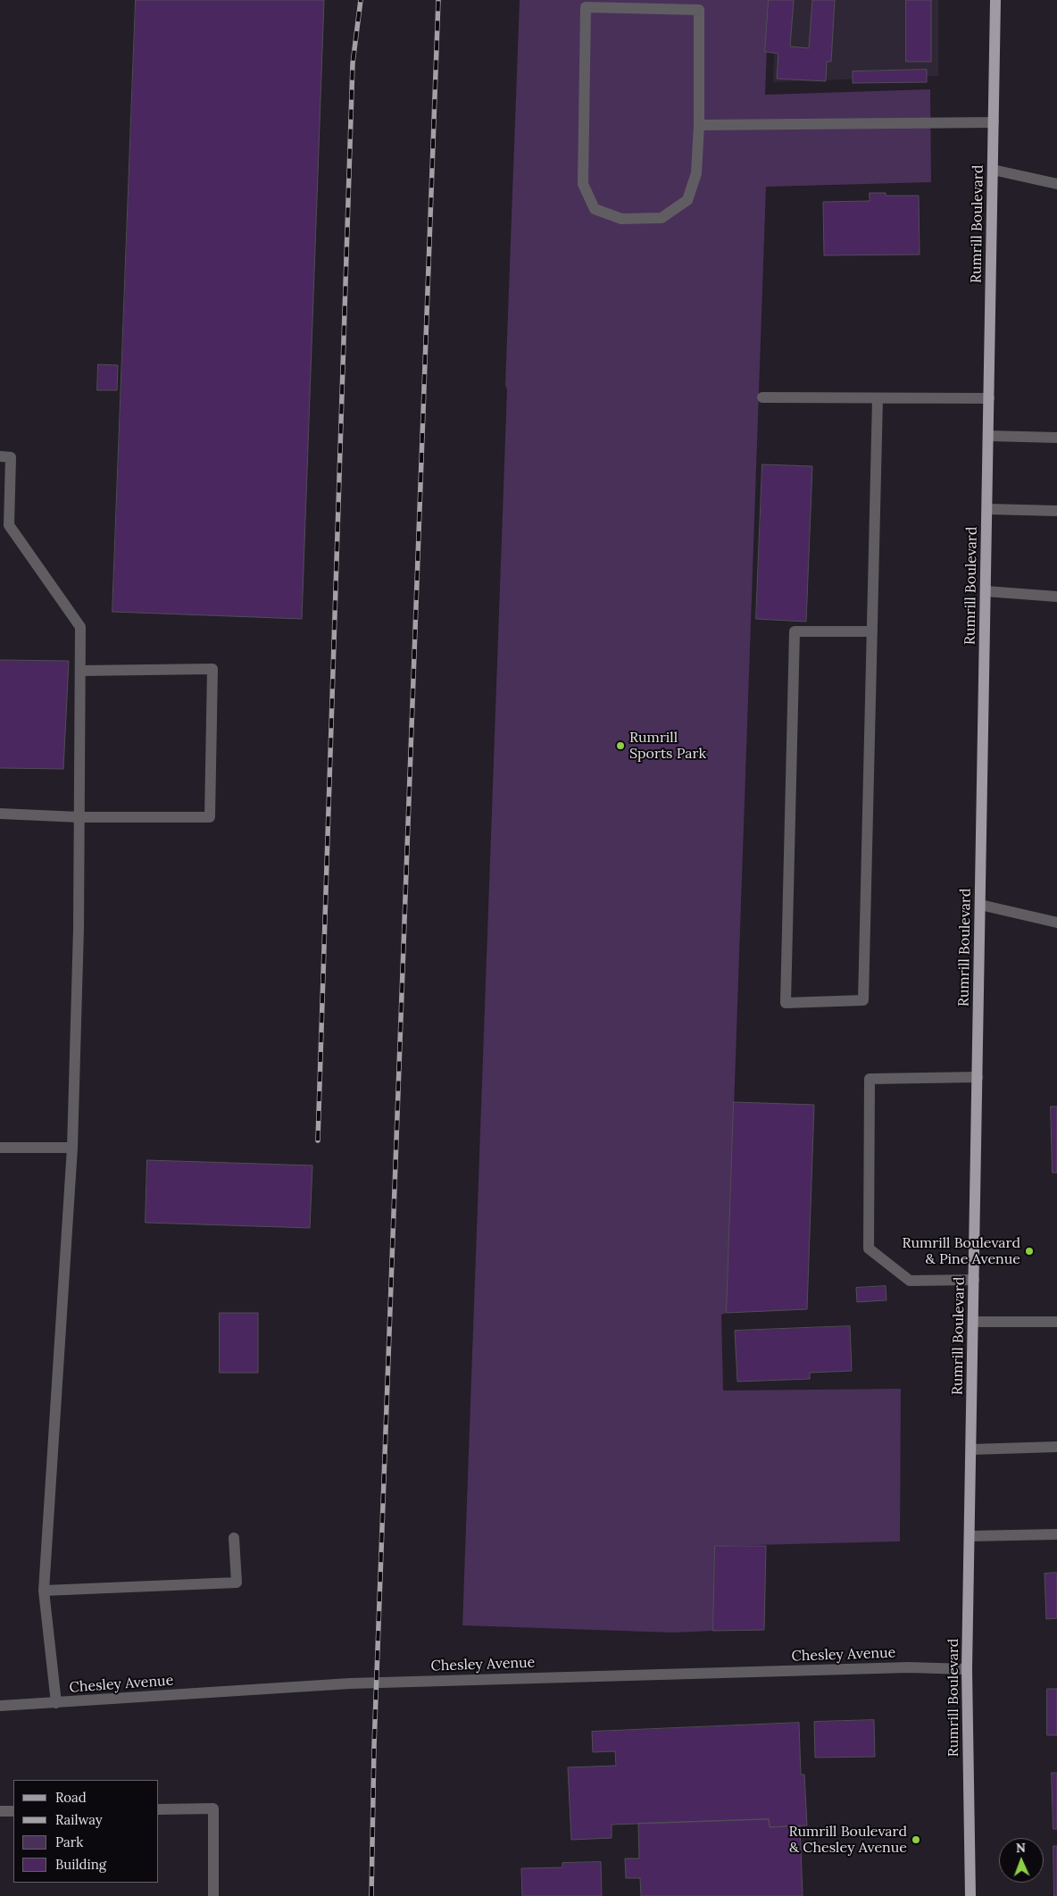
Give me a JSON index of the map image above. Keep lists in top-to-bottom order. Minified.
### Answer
{"streets":{"main road":["Rumrill Boulevard"],"street":["Chesley Avenue"]},"crossings":[["Rumrill Boulevard","Chesley Avenue"]],"places":["Rumrill Sports Park","Rumrill Boulevard & Pine Avenue","Rumrill Boulevard & Chesley Avenue"],"legend":["Road","Railway","Park","Building"],"north":"top"}
